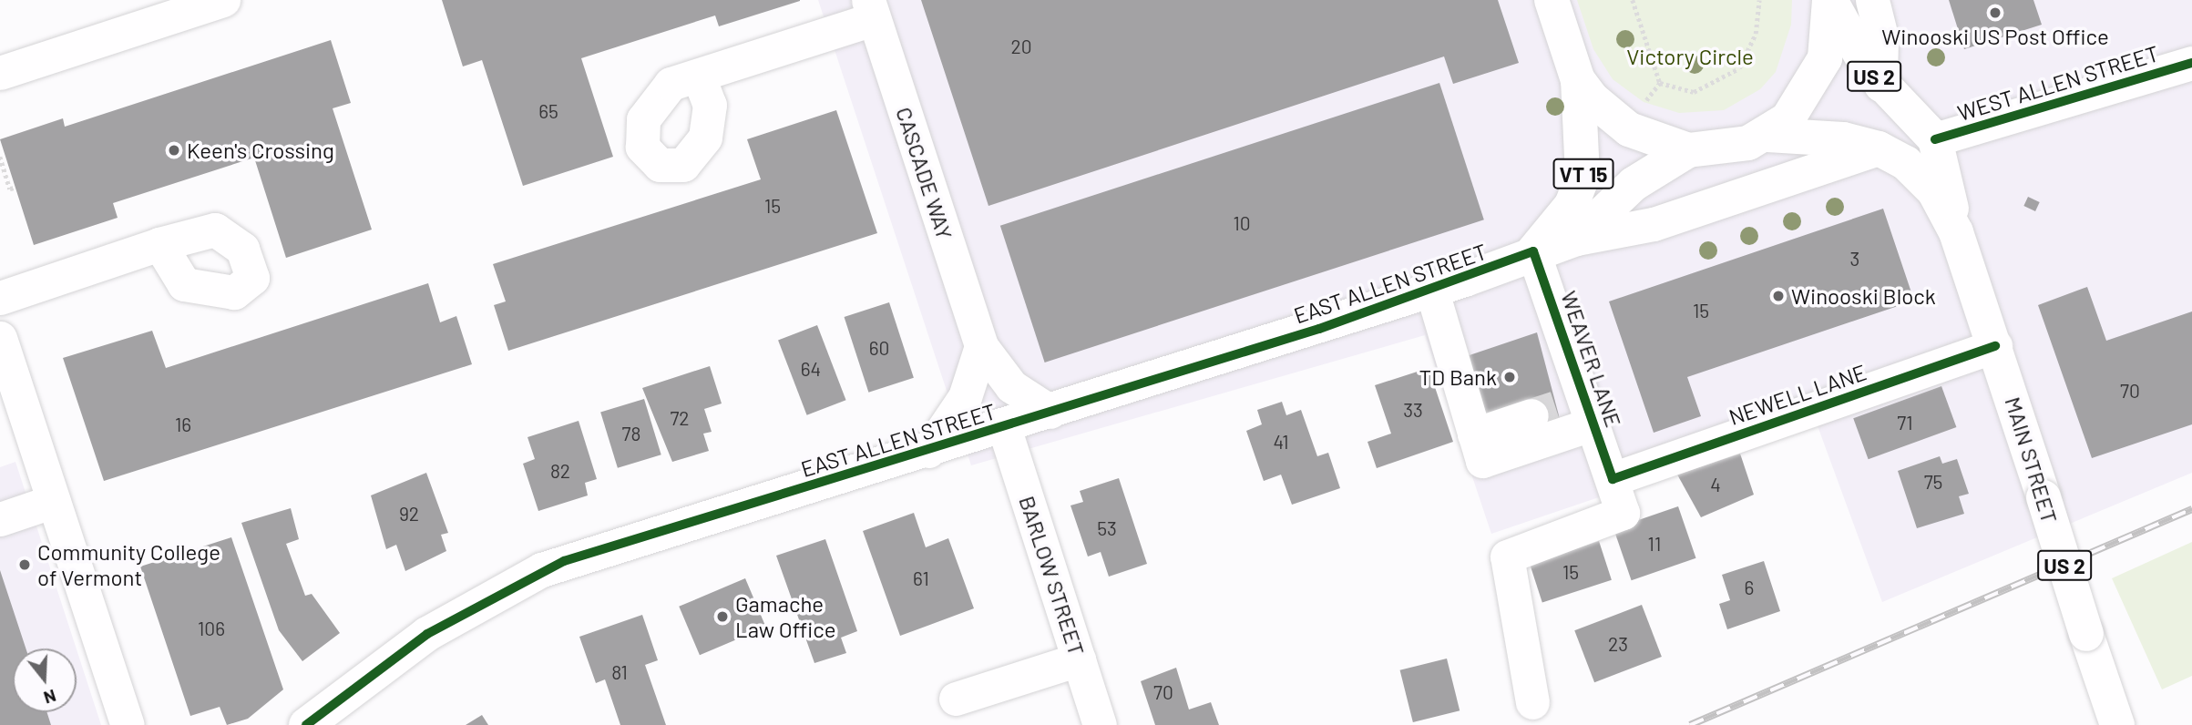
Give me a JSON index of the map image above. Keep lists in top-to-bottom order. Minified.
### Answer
{"streets":{"main road":["US 2","VT 15","EAST ALLEN STREET","MAIN STREET"],"street":["WEST ALLEN STREET","CASCADE WAY","WEAVER LANE","NEWELL LANE","BARLOW STREET"]},"crossings":[["WEST ALLEN STREET","MAIN STREET"],["CASCADE WAY","EAST ALLEN STREET"],["EAST ALLEN STREET","WEAVER LANE"],["EAST ALLEN STREET","MAIN STREET"],["EAST ALLEN STREET","BARLOW STREET"],["WEAVER LANE","NEWELL LANE"],["NEWELL LANE","MAIN STREET"]],"parks":["Victory Circle"],"places":["Winooski US Post Office","Keen's Crossing","Winooski Block","TD Bank","Community College of Vermont","Gamache Law Office"],"house_numbers":["20","65","15","10","3","15","60","64","70","33","72","71","16","78","41","82","75","4","92","53","11","15","61","6","106","23","81","70"],"north":"bottom"}
